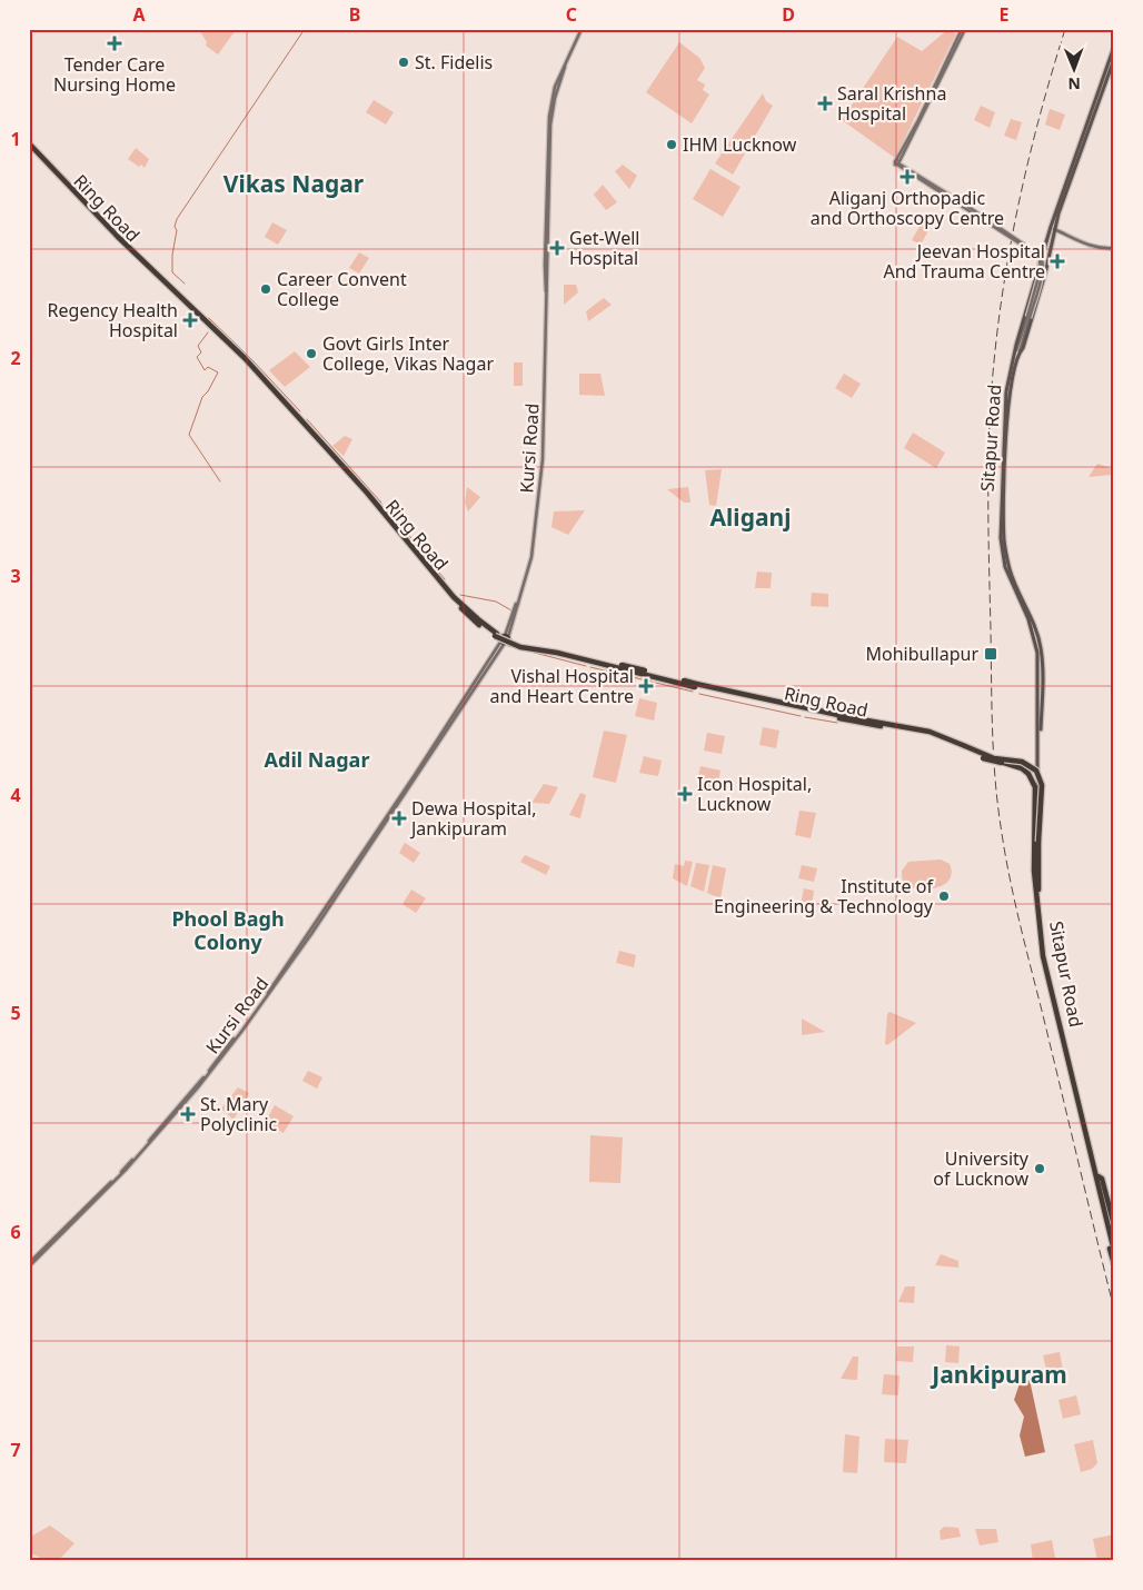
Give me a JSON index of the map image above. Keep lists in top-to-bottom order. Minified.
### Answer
{"streets":{"highway":["Ring Road","Sitapur Road"],"main road":["Kursi Road"]},"districts":["Vikas Nagar","Aliganj","Adil Nagar","Phool Bagh Colony","Jankipuram"],"places":{"health":["Tender Care Nursing Home","Saral Krishna Hospital","Aliganj Orthopadic and Orthoscopy Centre","Get-Well Hospital","Jeevan Hospital And Trauma Centre","Regency Health Hospital","Vishal Hospital and Heart Centre","Icon Hospital, Lucknow","Dewa Hospital, Jankipuram","St. Mary Polyclinic"],"other":["St. Fidelis","IHM Lucknow","Career Convent College","Govt Girls Inter College, Vikas Nagar","Institute of Engineering & Technology","University of Lucknow"],"transit":["Mohibullapur"]},"north":"bottom","grid":{"columns":["A","B","C","D","E"],"rows":["1","2","3","4","5","6","7"]}}
